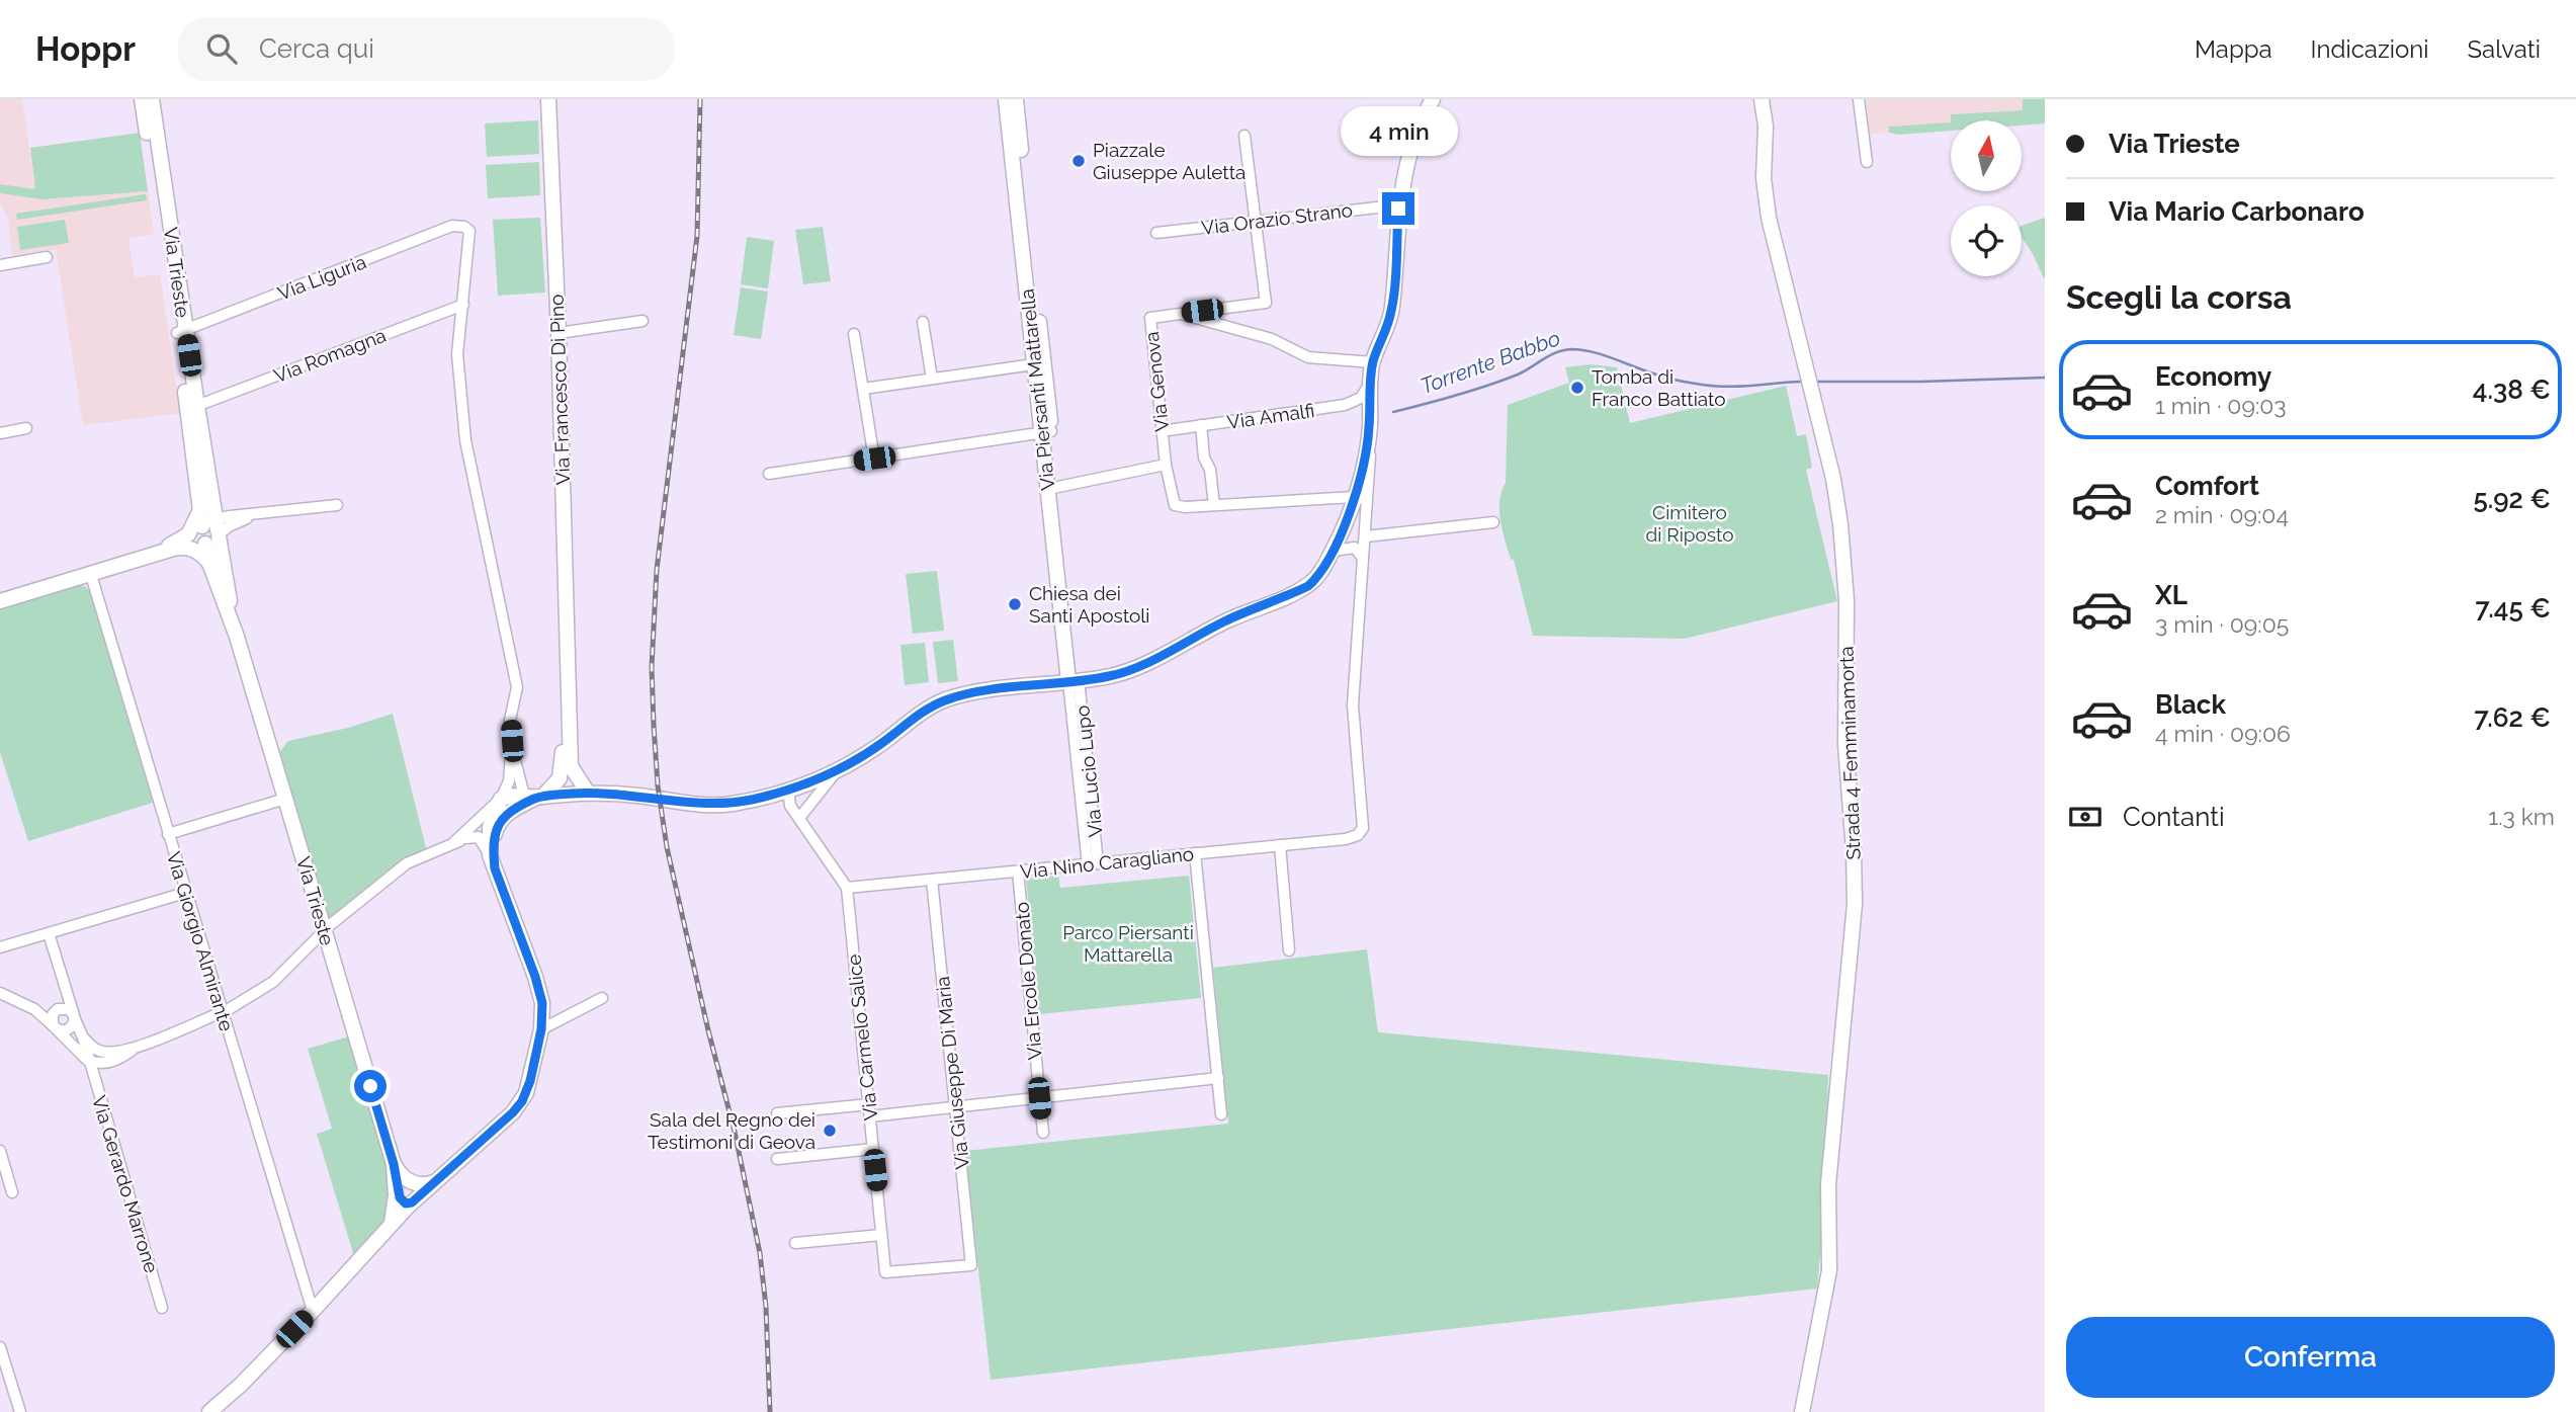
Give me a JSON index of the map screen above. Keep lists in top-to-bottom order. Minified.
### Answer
{"streets":{"street":["Via Orazio Strano","Via Trieste","Via Liguria","Via Romagna","Via Genova","Via Francesco Di Pino","Via Piersanti Mattarella","Via Amalfi","Strada 4 Femminamorta","Via Lucio Lupo","Via Nino Caragliano","Via Giorgio Almirante","Via Ercole Donato","Via Carmelo Salice","Via Giuseppe Di Maria","Via Gerardo Marrone"]},"crossings":[["Via Trieste","Via Liguria"],["Via Trieste","Via Romagna"],["Via Liguria","Via Romagna"],["Via Genova","Via Amalfi"],["Via Piersanti Mattarella","Via Lucio Lupo"],["Via Lucio Lupo","Via Nino Caragliano"],["Via Nino Caragliano","Via Ercole Donato"],["Via Nino Caragliano","Via Carmelo Salice"],["Via Nino Caragliano","Via Giuseppe Di Maria"],["Via Carmelo Salice","Via Giuseppe Di Maria"]],"water":["Torrente Babbo"],"parks":["Cimitero di Riposto","Parco Piersanti Mattarella"],"places":["Piazzale Giuseppe Auletta","Tomba di Franco Battiato","Chiesa dei Santi Apostoli","Sala del Regno dei Testimoni di Geova"],"north":"top","page":{"header":"Hoppr","search":"Cerca qui","nav":["Mappa","Indicazioni","Salvati"],"banner":["Via Trieste","Via Mario Carbonaro"],"bubble":"4 min","heading":"Scegli la corsa","list":[{"name":"Economy","note":"1 min · 09:03","value":"4.38 €"},{"name":"Comfort","note":"2 min · 09:04","value":"5.92 €"},{"name":"XL","note":"3 min · 09:05","value":"7.45 €"},{"name":"Black","note":"4 min · 09:06","value":"7.62 €"}],"pay":["Contanti","1.3 km"],"buttons":"Conferma"}}
